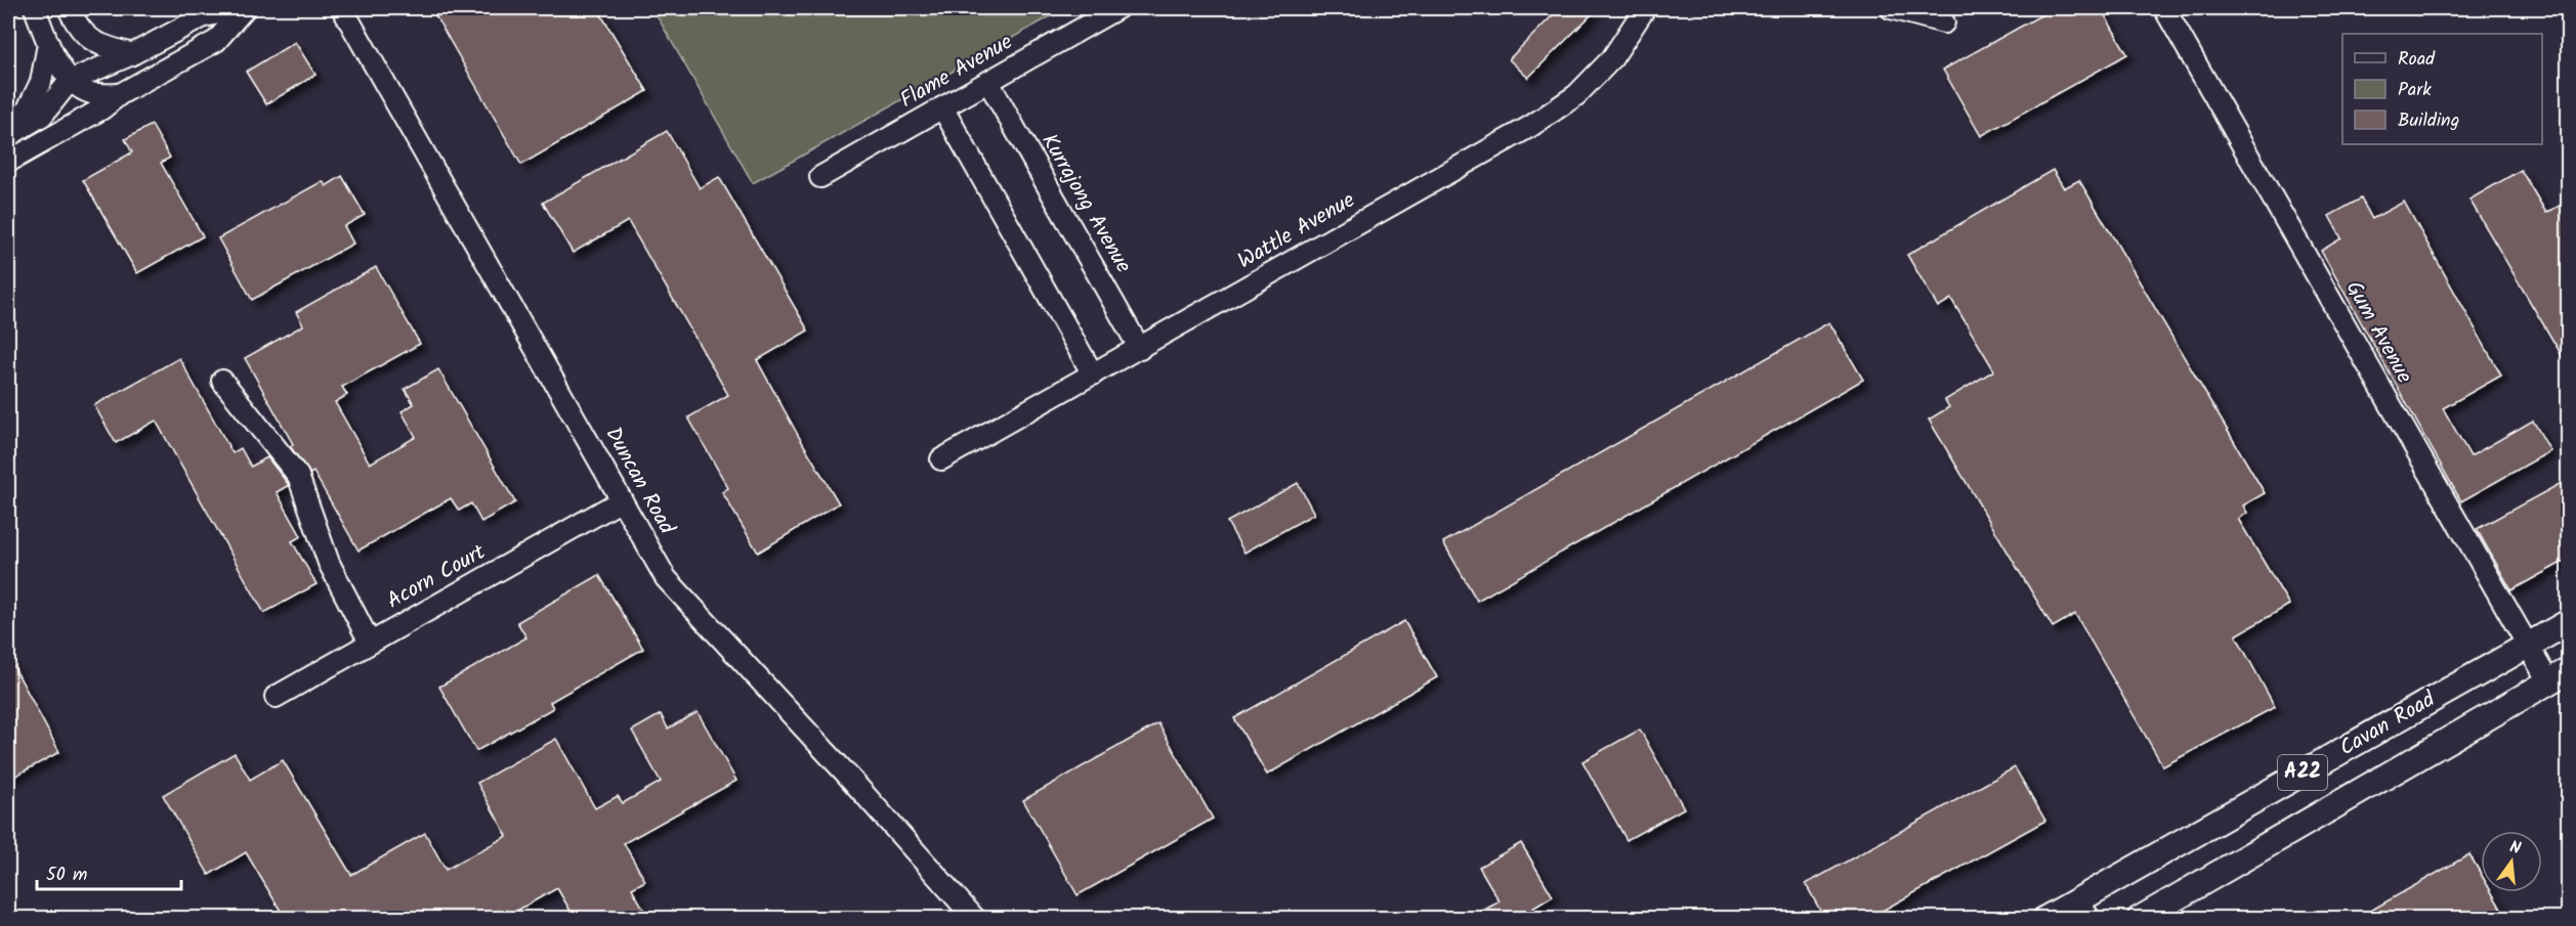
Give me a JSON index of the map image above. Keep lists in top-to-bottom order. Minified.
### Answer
{"streets":{"main road":["Cavan Road","A22"],"street":["Flame Avenue","Kurrajong Avenue","Wattle Avenue","Gum Avenue","Duncan Road","Acorn Court"]},"crossings":[["Flame Avenue","Kurrajong Avenue"],["Kurrajong Avenue","Wattle Avenue"],["Gum Avenue","Cavan Road"],["Duncan Road","Acorn Court"]],"legend":["Road","Park","Building"],"scale_bar":"50 m","north":"top"}
